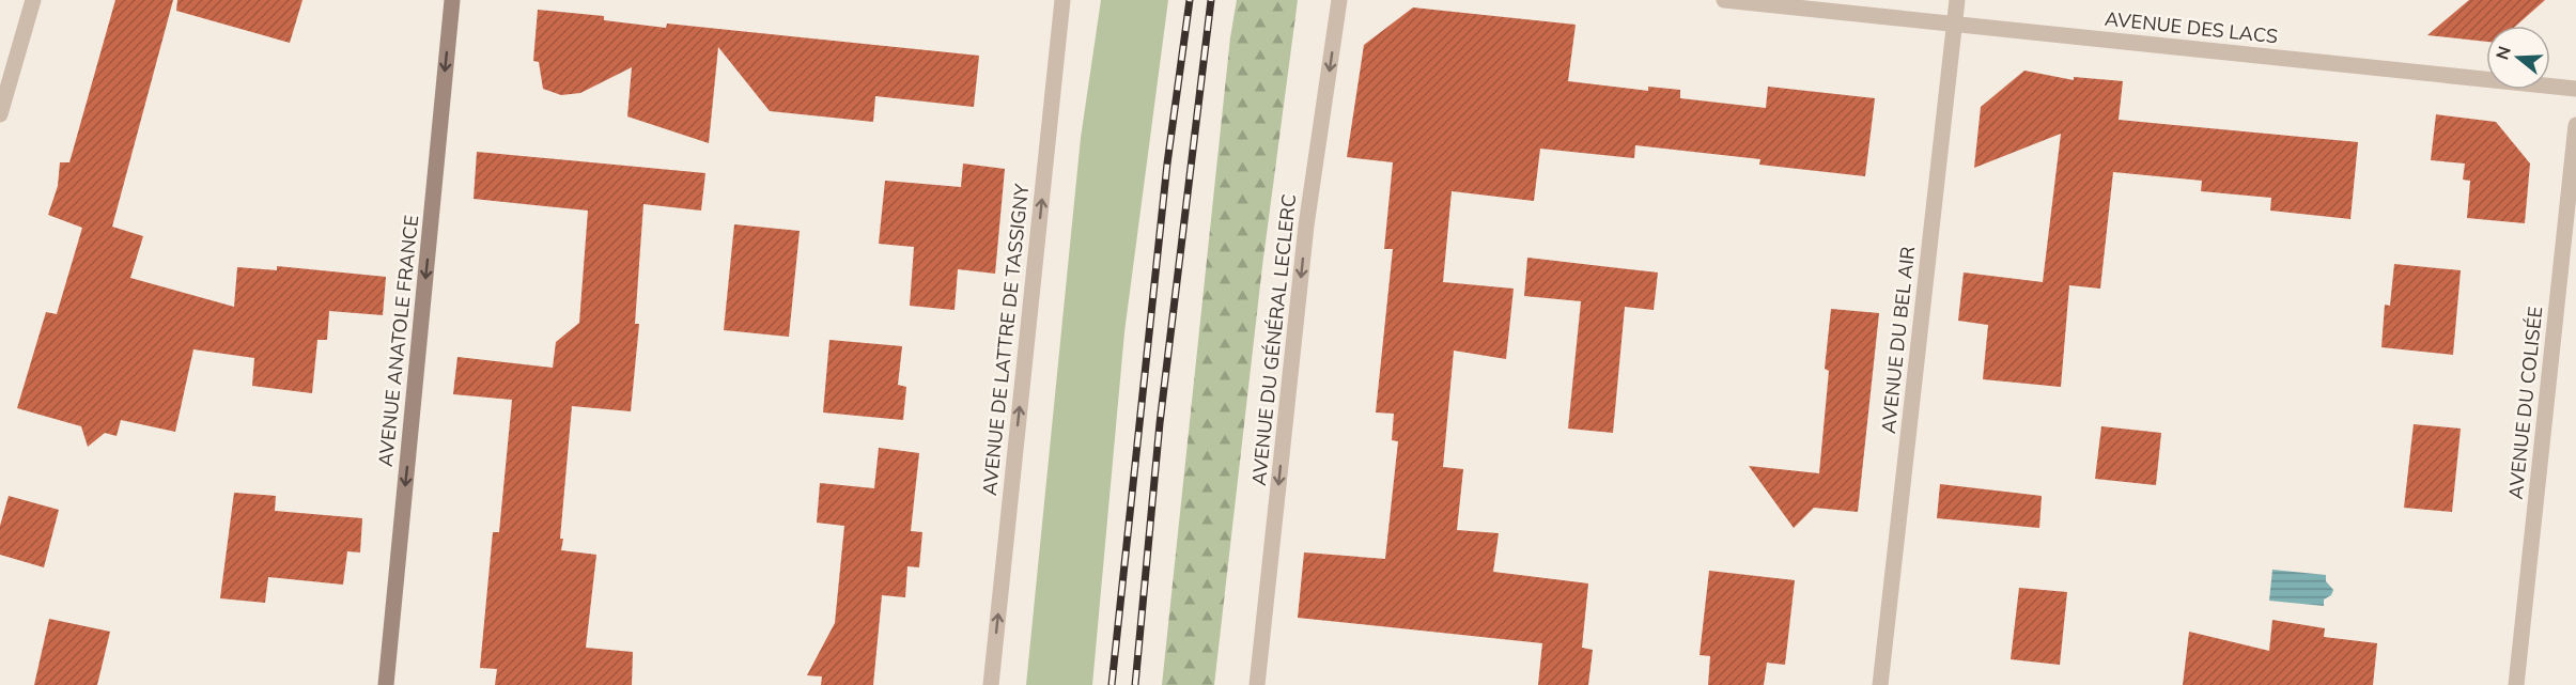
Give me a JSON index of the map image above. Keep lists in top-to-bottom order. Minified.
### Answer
{"streets":{"street":["AVENUE DES LACS","AVENUE DE LATTRE DE TASSIGNY","AVENUE DU GÉNÉRAL LECLERC","AVENUE DU BEL AIR","AVENUE ANATOLE FRANCE","AVENUE DU COLISÉE"]},"crossings":[["AVENUE DES LACS","AVENUE DU BEL AIR"]],"one_way":["AVENUE DE LATTRE DE TASSIGNY","AVENUE DU GÉNÉRAL LECLERC","AVENUE ANATOLE FRANCE"],"north":"left"}
